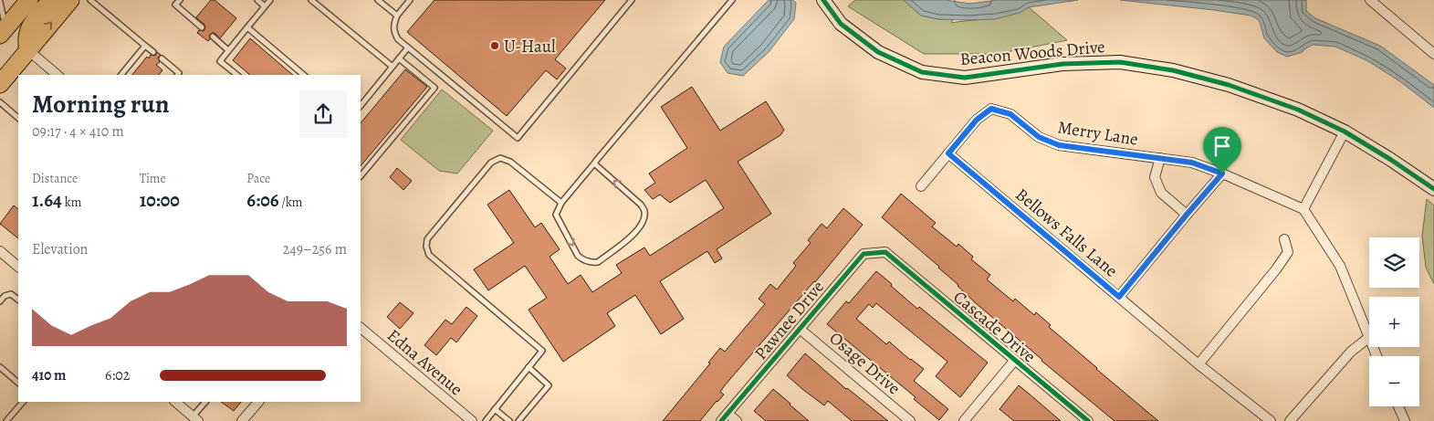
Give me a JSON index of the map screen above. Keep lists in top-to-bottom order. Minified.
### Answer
{"streets":{"street":["Beacon Woods Drive","Merry Lane","Bellows Falls Lane","Pawnee Drive","Cascade Drive","Edna Avenue","Osage Drive"]},"crossings":[["Merry Lane","Bellows Falls Lane"],["Pawnee Drive","Cascade Drive"],["Pawnee Drive","Osage Drive"]],"places":["U-Haul"],"page":{"heading":["Morning run","09:17 · 4 × 410 m"],"stats":[["Distance","1.64 km"],["Time","10:00"],["Pace","6:06 /km"]],"chart":["Elevation","249–256 m"],"map_buttons":["+","−"],"list":[{"name":"410 m","note":"6:02"}]}}
